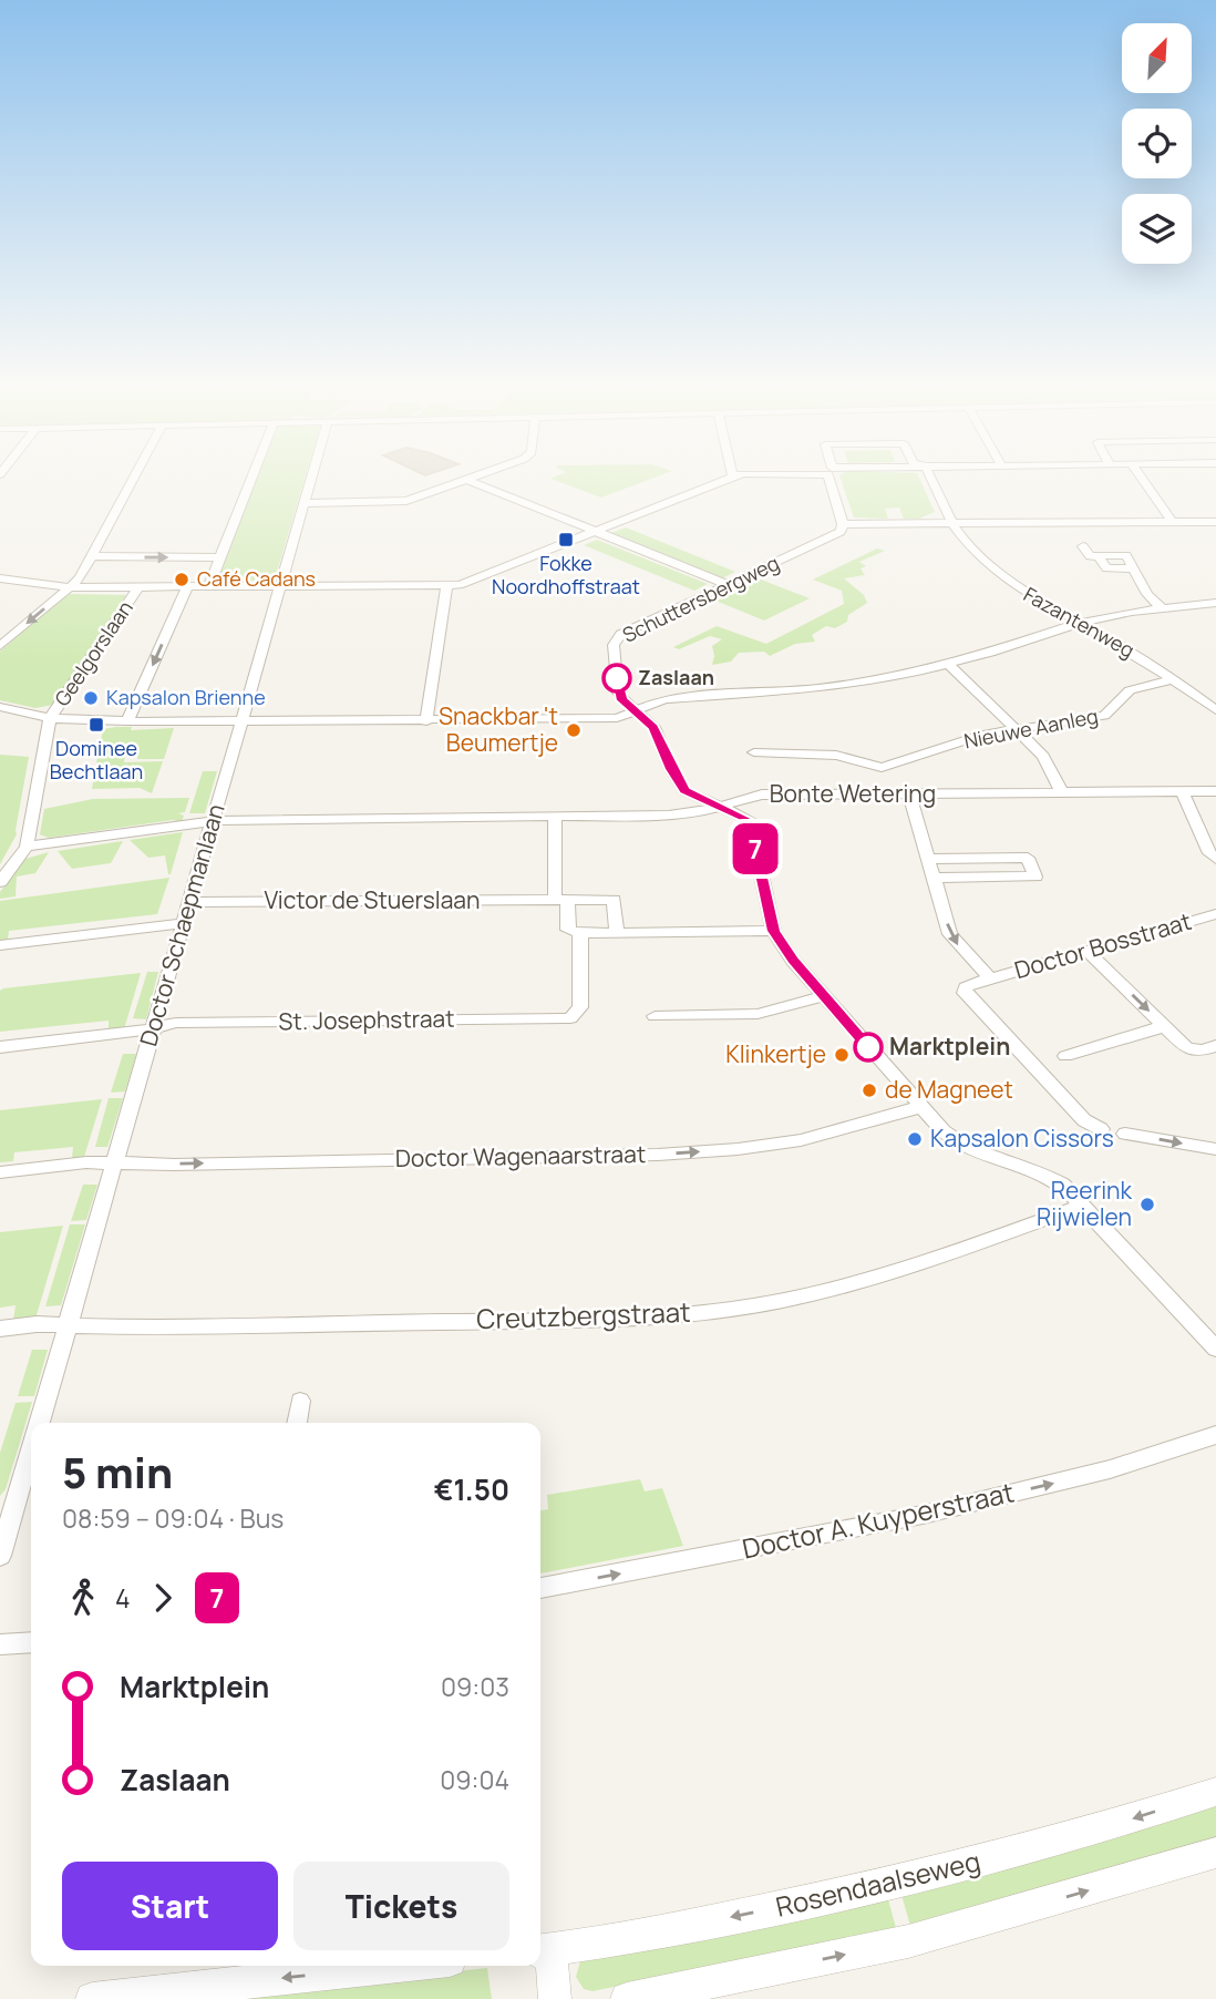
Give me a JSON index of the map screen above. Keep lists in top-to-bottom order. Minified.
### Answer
{"streets":{"street":["Schuttersbergweg","Fazantenweg","Geelgorslaan","Nieuwe Aanleg","Bonte Wetering","Victor de Stuerslaan","Doctor Schaepmanlaan","Doctor Bosstraat","St. Josephstraat","Doctor Wagenaarstraat","Creutzbergstraat","Doctor A. Kuyperstraat","Rosendaalseweg"]},"crossings":[["Schuttersbergweg","Bonte Wetering"],["Fazantenweg","Nieuwe Aanleg"],["Bonte Wetering","Doctor Schaepmanlaan"],["Victor de Stuerslaan","Doctor Schaepmanlaan"],["Doctor Schaepmanlaan","St. Josephstraat"],["Doctor Schaepmanlaan","Doctor Wagenaarstraat"],["Doctor Schaepmanlaan","Creutzbergstraat"]],"one_way":["Doctor Wagenaarstraat","Doctor A. Kuyperstraat"],"places":{"transit":["Fokke Noordhoffstraat","Dominee Bechtlaan"],"other":["Café Cadans","Zaslaan","Kapsalon Brienne","Snackbar 't Beumertje","Marktplein","Klinkertje","de Magneet","Kapsalon Cissors","Reerink Rijwielen"]},"lines":["bus line 7"],"north":"top right","page":{"on_map":"7","heading":["5 min","08:59 – 09:04 · Bus","€1.50"],"legs":["4","7"],"list":[{"name":"Marktplein","value":"09:03"},{"name":"Zaslaan","value":"09:04"}],"buttons":["Start","Tickets"]}}
